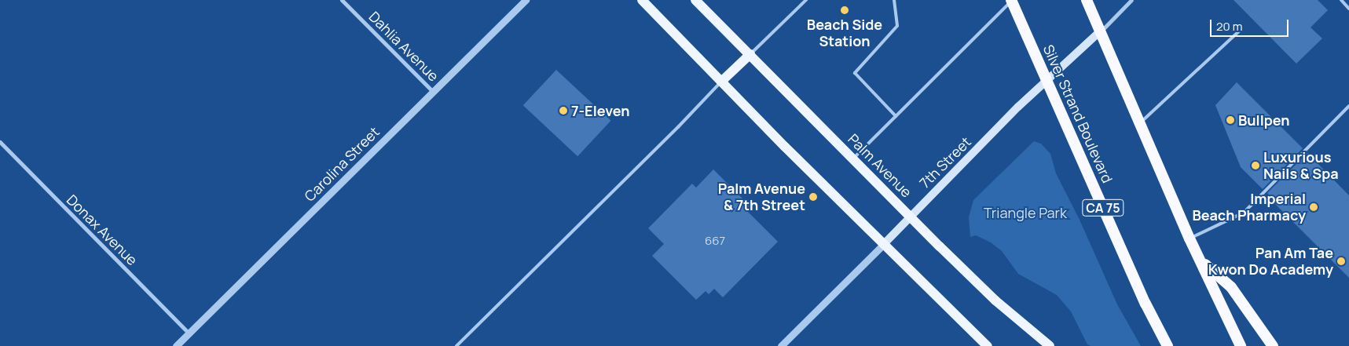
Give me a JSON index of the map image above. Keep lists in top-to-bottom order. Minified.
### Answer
{"streets":{"highway":["Silver Strand Boulevard","CA 75"],"main road":["7th Street","Palm Avenue"],"street":["Dahlia Avenue","Carolina Street","Donax Avenue"]},"crossings":[["Dahlia Avenue","Carolina Street"],["Silver Strand Boulevard","7th Street"],["7th Street","Palm Avenue"],["Carolina Street","Donax Avenue"]],"parks":["Triangle Park"],"places":["Beach Side Station","7-Eleven","Bullpen","Luxurious Nails & Spa","Palm Avenue & 7th Street","Imperial Beach Pharmacy","Pan Am Tae Kwon Do Academy"],"house_numbers":["667"],"scale_bar":"20 m"}
